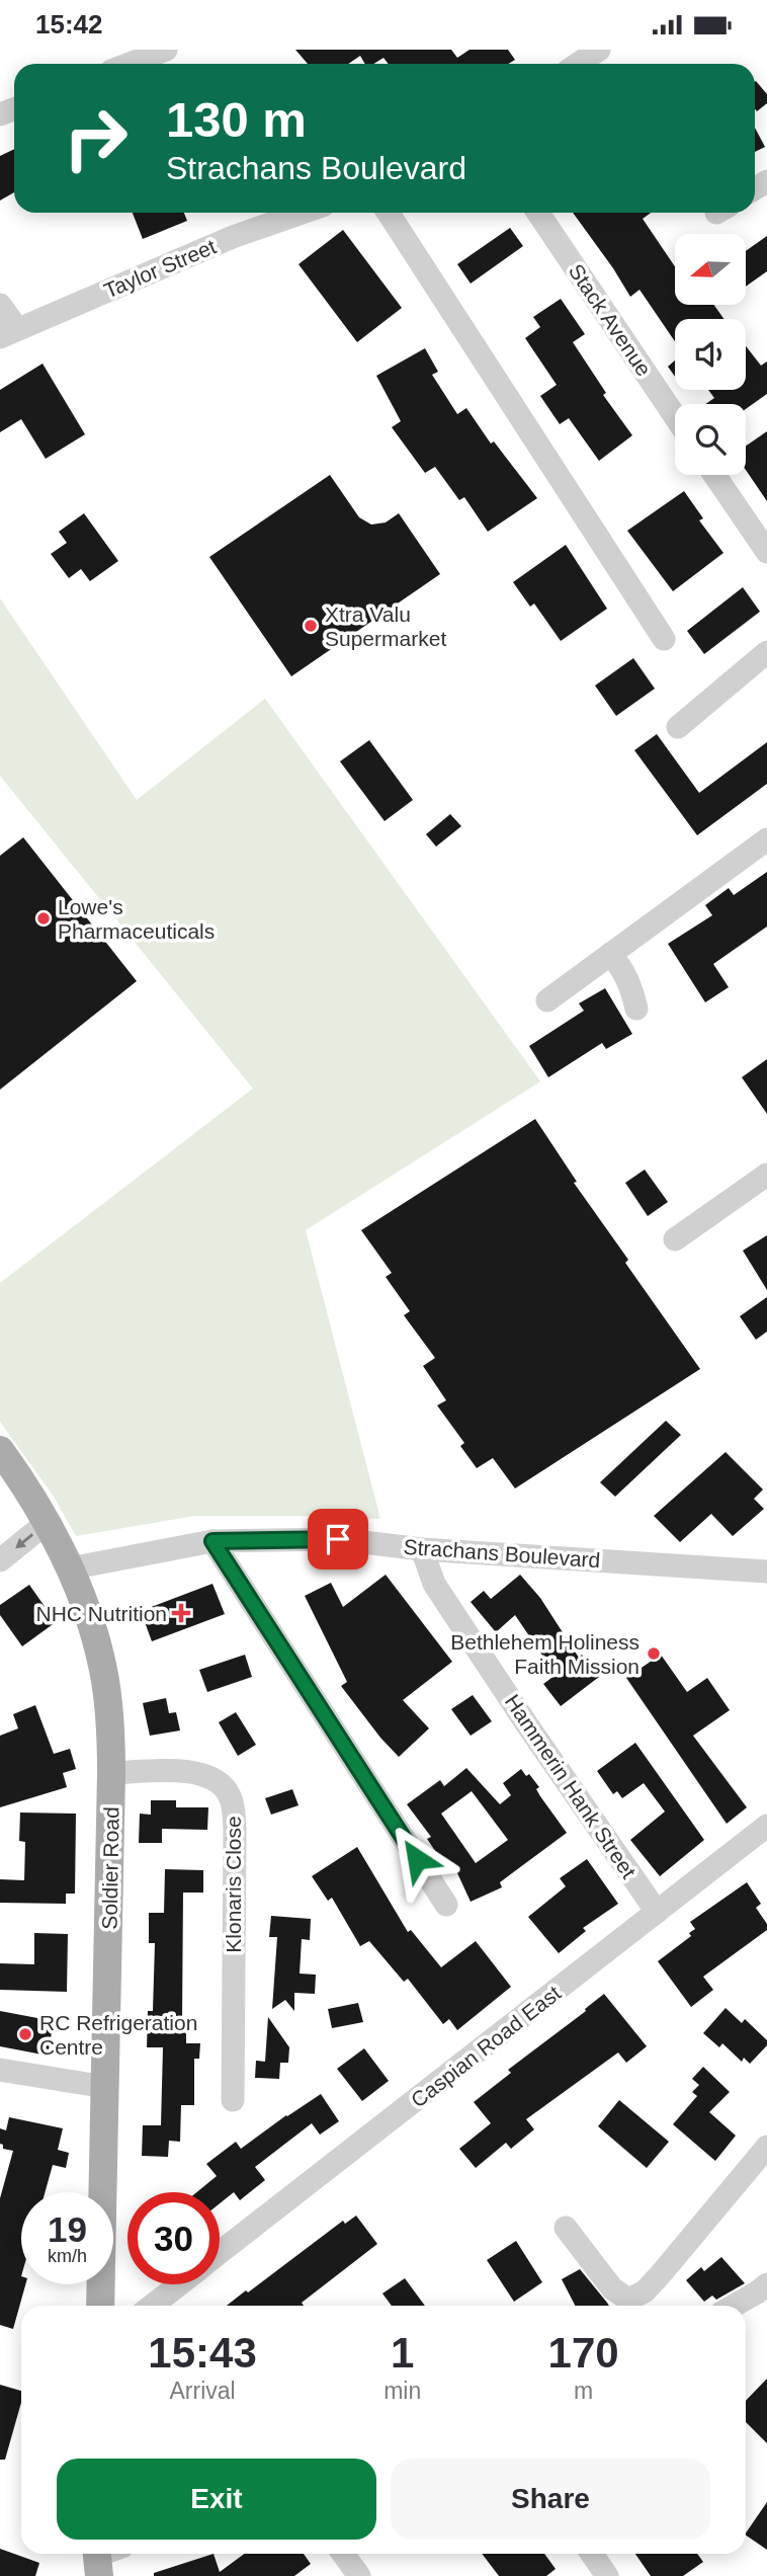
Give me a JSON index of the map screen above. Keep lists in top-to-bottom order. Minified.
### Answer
{"streets":{"main road":["Soldier Road"],"street":["Taylor Street","Stack Avenue","Strachans Boulevard","Hammerin Hank Street","Klonaris Close","Caspian Road East"]},"crossings":[["Strachans Boulevard","Hammerin Hank Street"],["Strachans Boulevard","Soldier Road"],["Hammerin Hank Street","Caspian Road East"],["Soldier Road","Klonaris Close"]],"places":{"other":["Xtra Valu Supermarket","Lowe's Pharmaceuticals","Bethlehem Holiness Faith Mission","RC Refrigeration Centre"],"health":["NHC Nutrition"]},"north":"left","page":{"status":"15:42","turn":["130 m","Strachans Boulevard"],"speed":"19 km/h","limit":"30","eta":["15:43","Arrival","1","min","170","m"],"buttons":["Exit","Share"]}}
